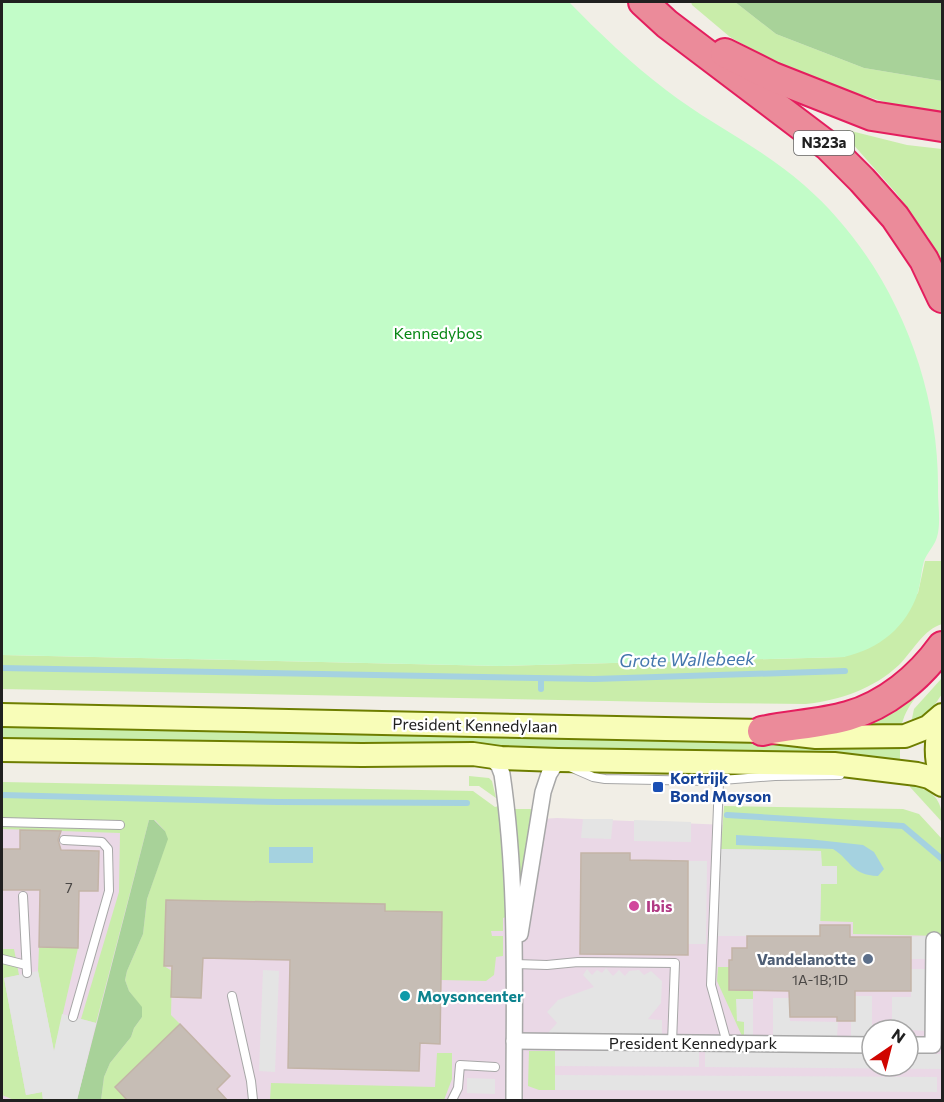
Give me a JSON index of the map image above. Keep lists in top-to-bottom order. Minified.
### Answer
{"streets":{"highway":["N323a"],"main road":["President Kennedylaan"],"street":["President Kennedypark"]},"water":["Grote Wallebeek"],"parks":["Kennedybos"],"places":{"transit":["Kortrijk Bond Moyson"],"other":["Ibis","Vandelanotte","Moysoncenter"]},"house_numbers":["7","1A-1B;1D"],"north":"top right"}
